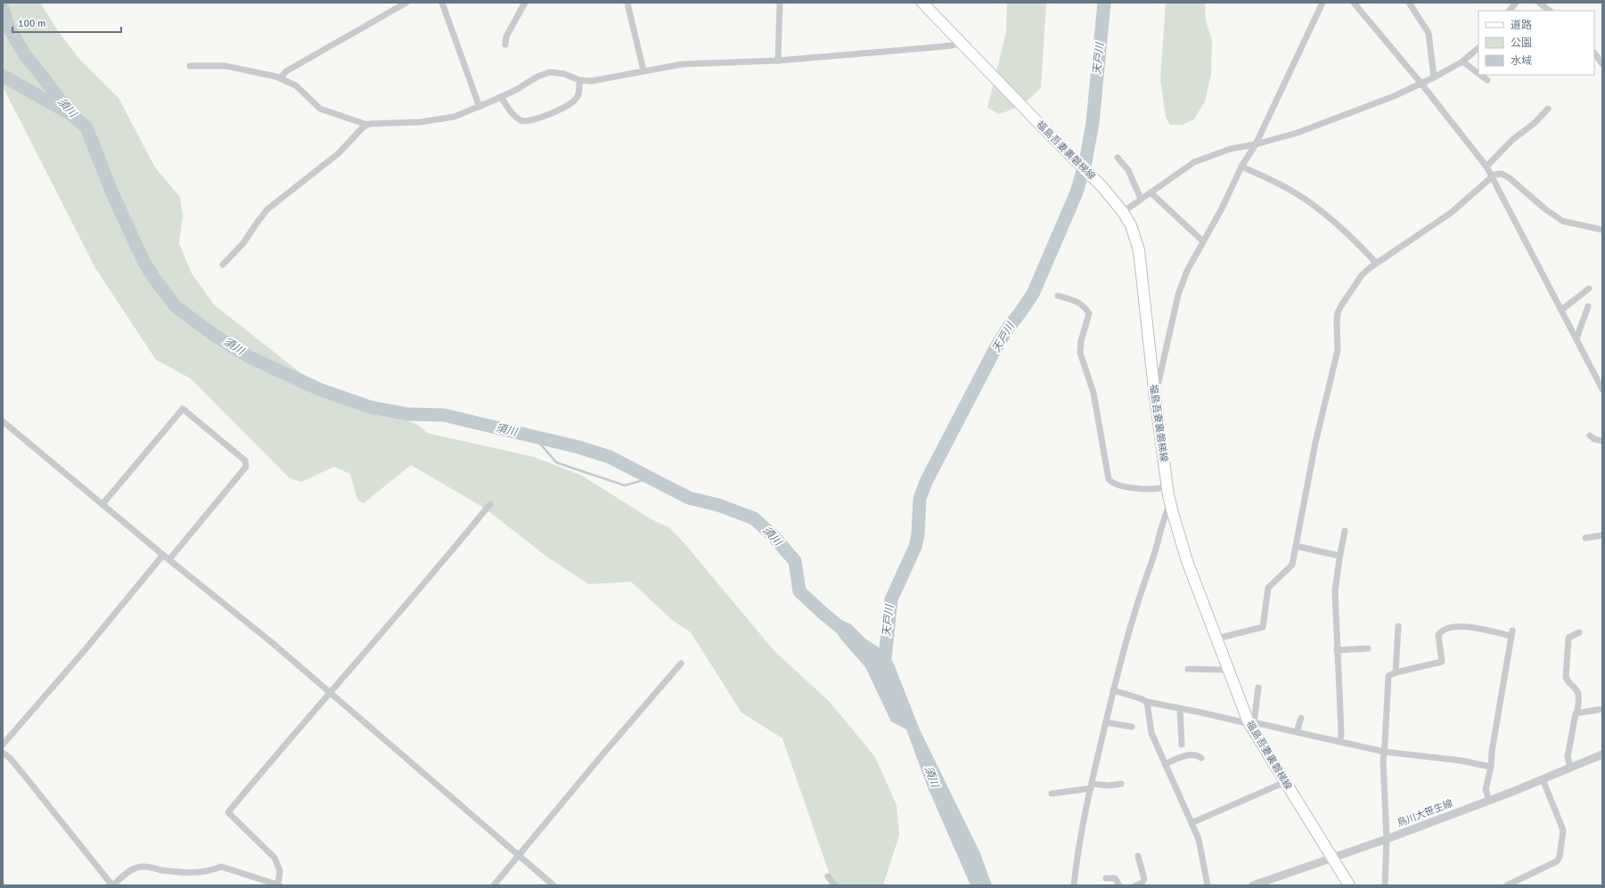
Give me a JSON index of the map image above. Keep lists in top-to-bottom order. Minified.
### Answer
{"streets":{"main road":["福島吾妻裏磐梯線"],"street":["鳥川大笹生線"]},"crossings":[["福島吾妻裏磐梯線","鳥川大笹生線"]],"water":["天戸川","須川"],"legend":["道路","公園","水域"],"scale_bar":"100 m"}
